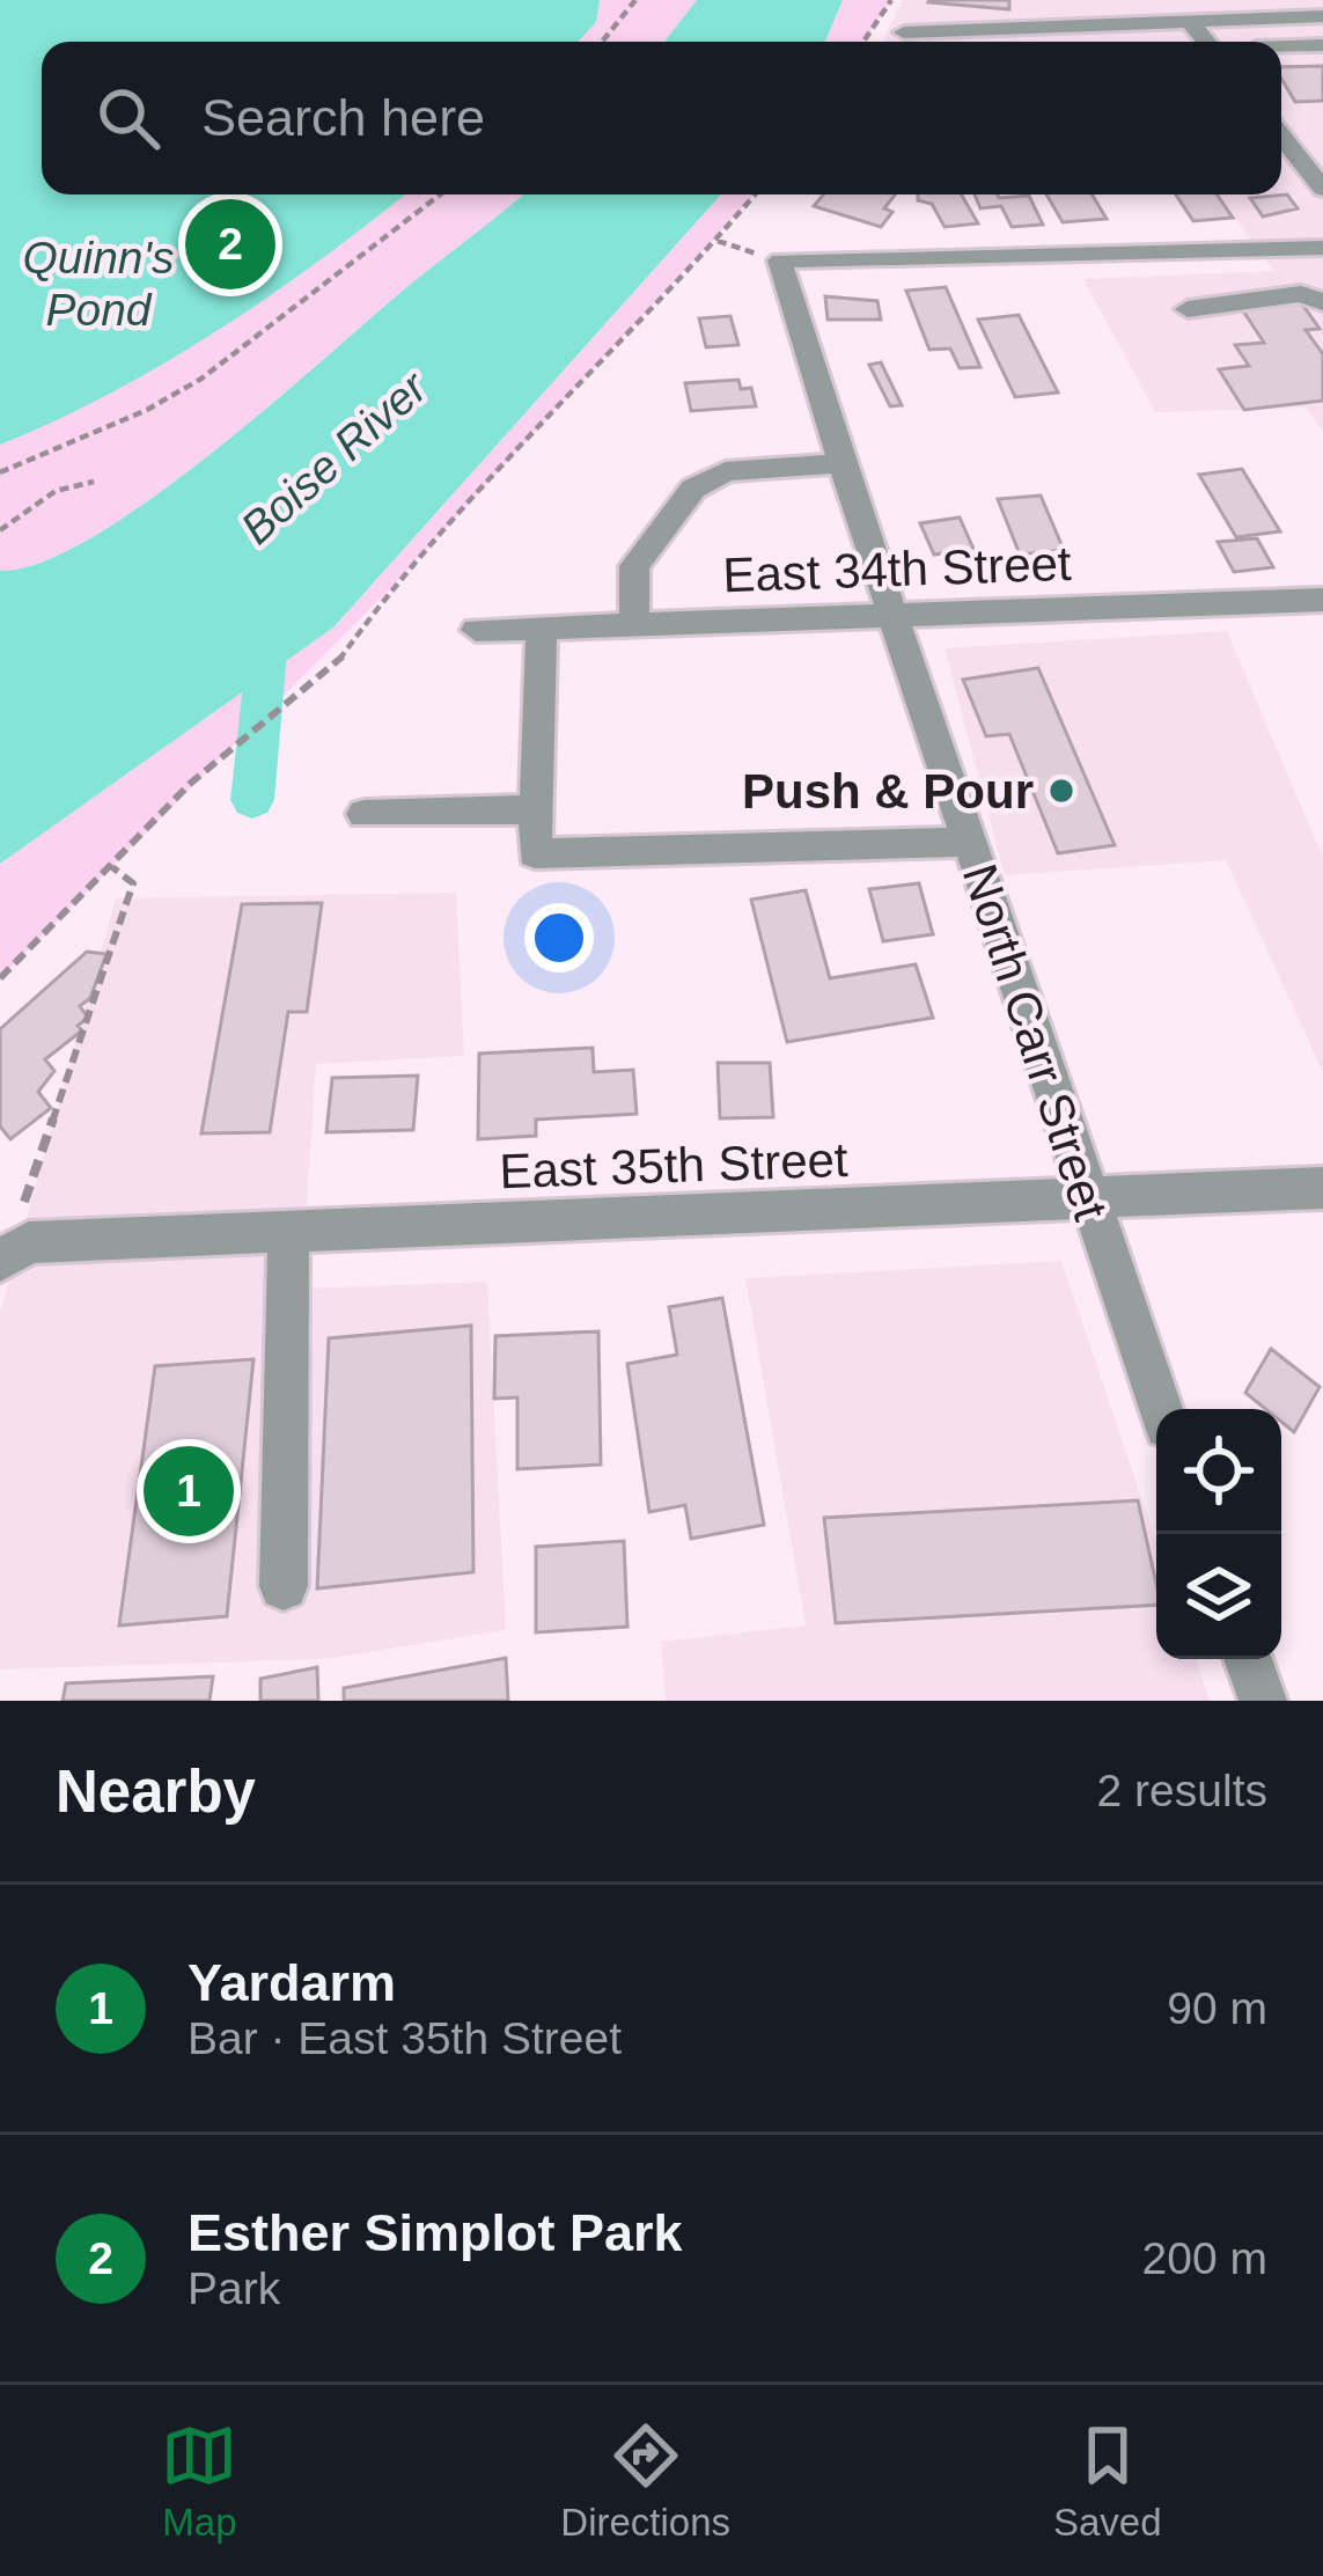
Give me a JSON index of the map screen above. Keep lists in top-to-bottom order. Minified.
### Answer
{"streets":{"street":["East 34th Street","North Carr Street","East 35th Street"]},"crossings":[["East 34th Street","North Carr Street"],["North Carr Street","East 35th Street"]],"water":["Quinn's Pond","Boise River"],"places":["Push & Pour"],"page":{"search":"Search here","pins":["2","1"],"heading":["Nearby","2 results"],"list":[{"mark":"1","name":"Yardarm","note":"Bar · East 35th Street","value":"90 m"},{"mark":"2","name":"Esther Simplot Park","note":"Park","value":"200 m"}],"nav":["Map","Directions","Saved"]}}
